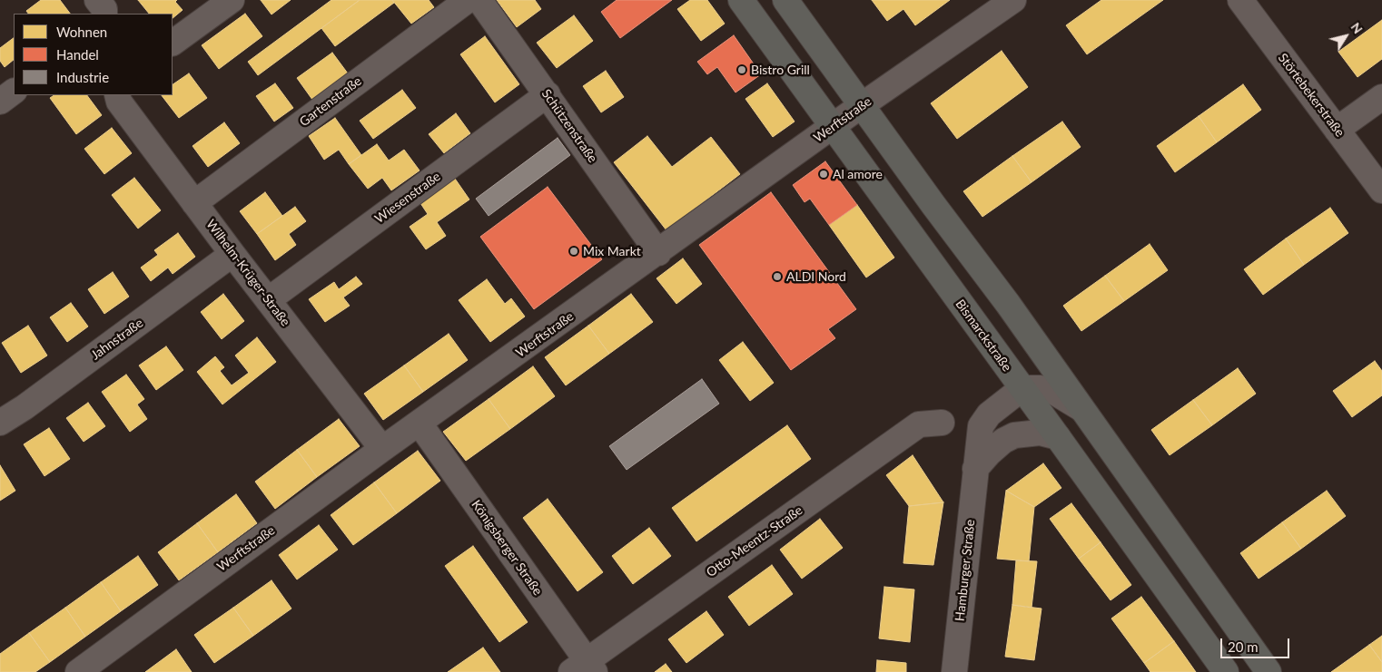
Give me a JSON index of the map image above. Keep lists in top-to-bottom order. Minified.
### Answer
{"streets":{"main road":["Bismarckstraße"],"street":["Störtebekerstraße","Gartenstraße","Werftstraße","Schützenstraße","Wiesenstraße","Wilhelm-Krüger-Straße","Jahnstraße","Otto-Meentz-Straße","Königsberger Straße","Hamburger Straße"]},"crossings":[["Gartenstraße","Wilhelm-Krüger-Straße"],["Werftstraße","Schützenstraße"],["Werftstraße","Wilhelm-Krüger-Straße"],["Werftstraße","Bismarckstraße"],["Werftstraße","Königsberger Straße"],["Schützenstraße","Wiesenstraße"],["Wiesenstraße","Wilhelm-Krüger-Straße"],["Wilhelm-Krüger-Straße","Jahnstraße"],["Bismarckstraße","Hamburger Straße"],["Otto-Meentz-Straße","Königsberger Straße"]],"places":["Bistro Grill","Al amore","Mix Markt","ALDI Nord"],"legend":["Wohnen","Handel","Industrie"],"scale_bar":"20 m","north":"top right"}
